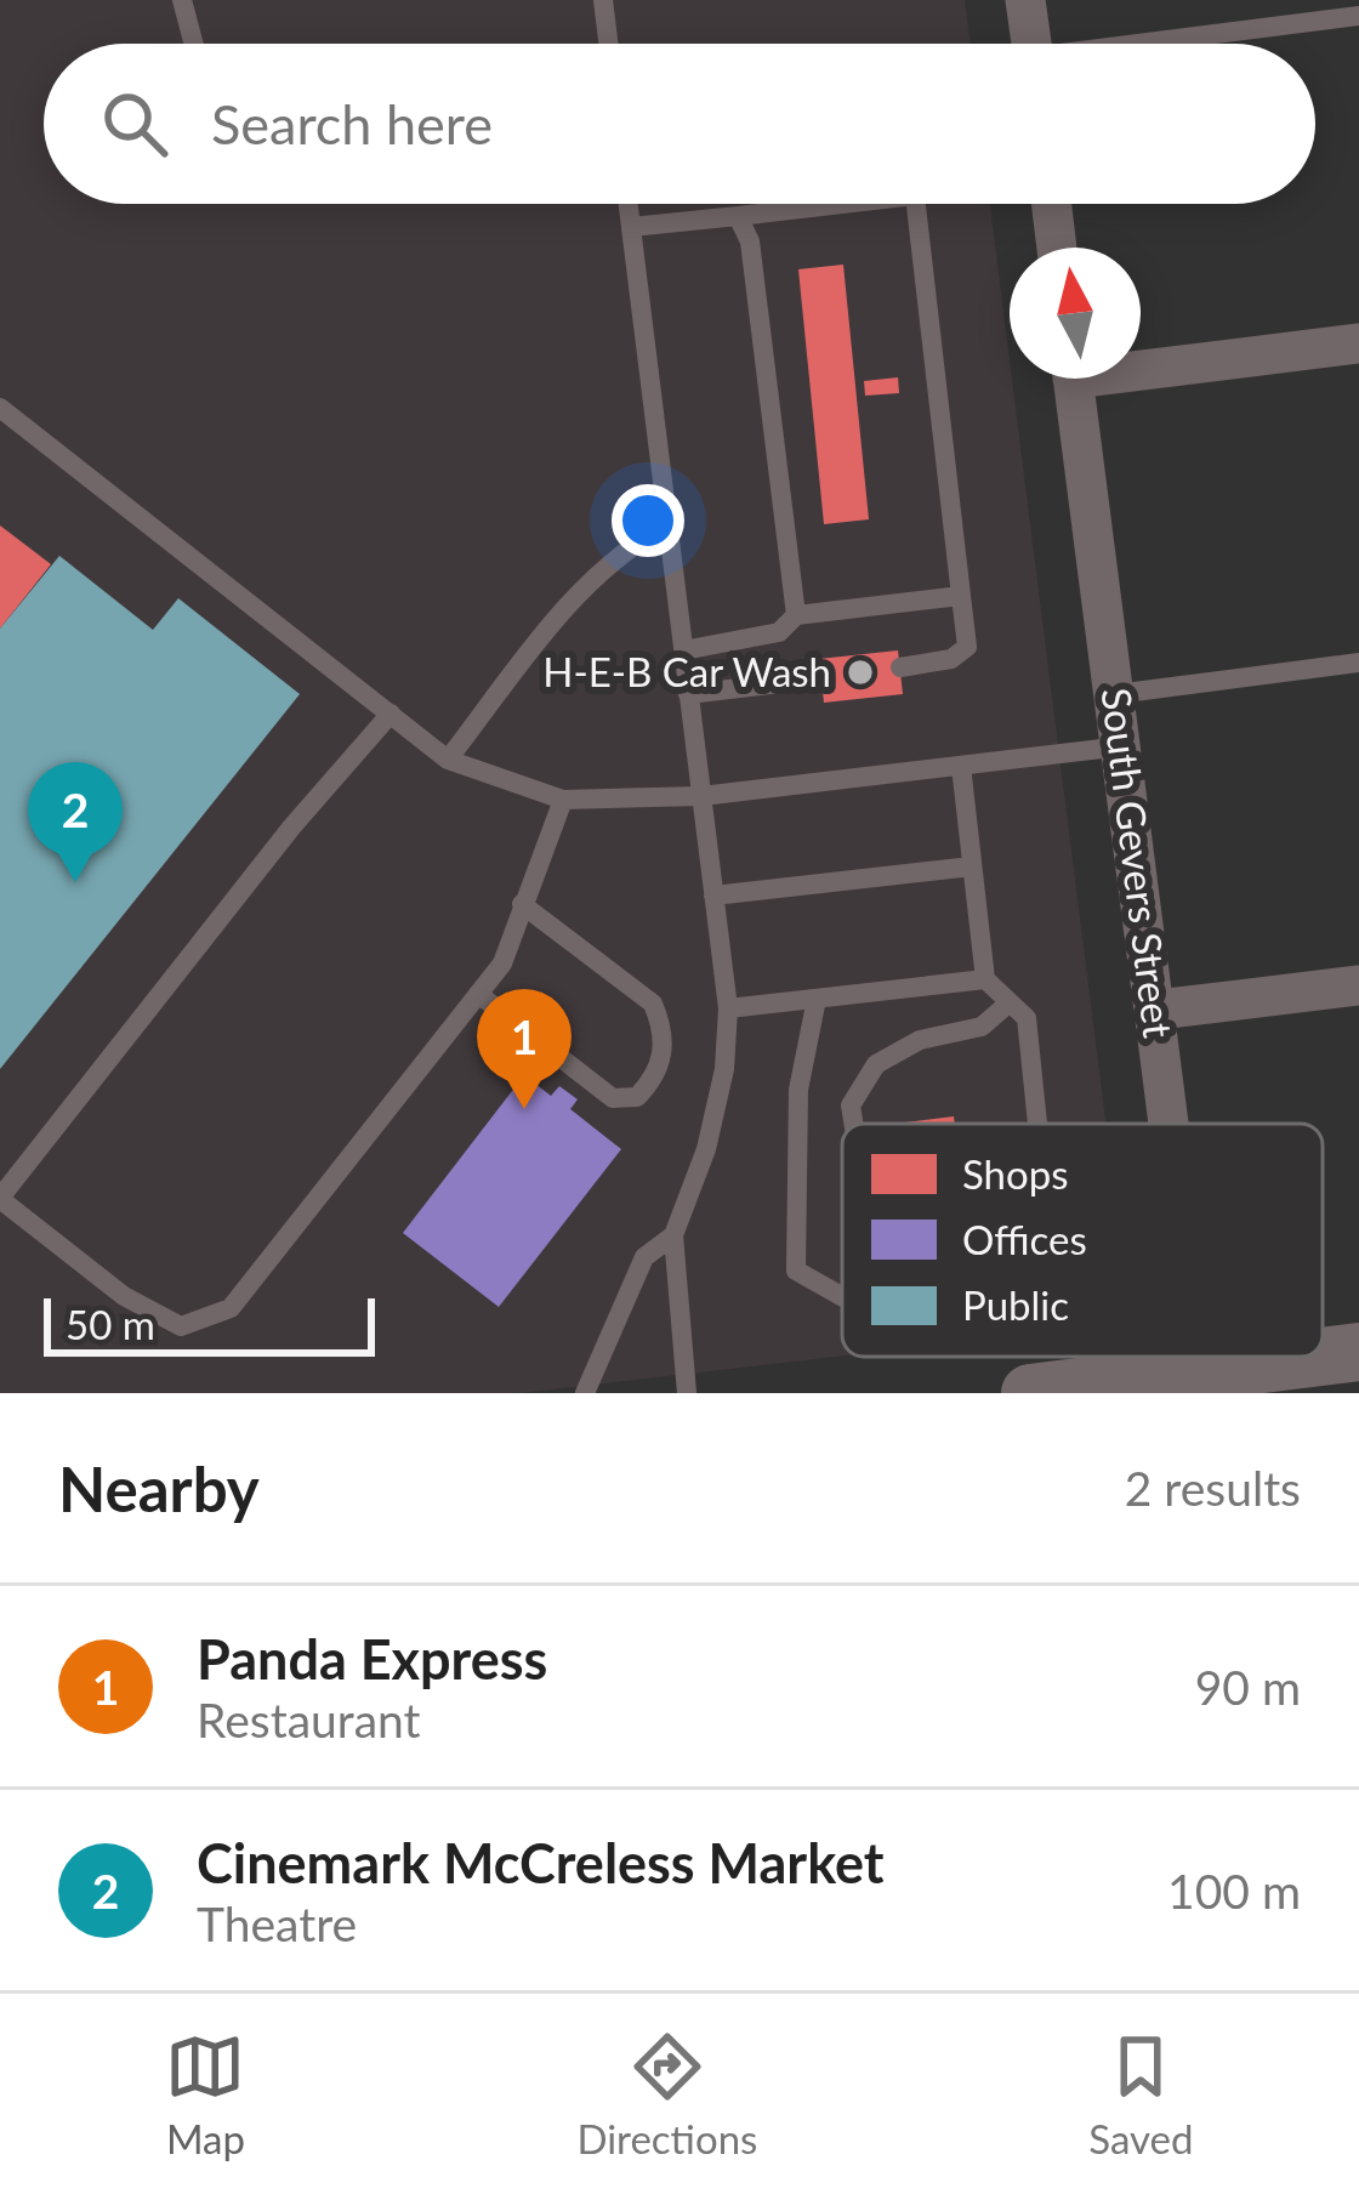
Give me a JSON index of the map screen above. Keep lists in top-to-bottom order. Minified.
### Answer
{"streets":{"street":["South Gevers Street"]},"places":["H-E-B Car Wash"],"legend":["Shops","Offices","Public"],"scale_bar":"50 m","north":"top","page":{"search":"Search here","pins":["2","1"],"scale":"50 m","heading":["Nearby","2 results"],"list":[{"mark":"1","name":"Panda Express","note":"Restaurant","value":"90 m"},{"mark":"2","name":"Cinemark McCreless Market","note":"Theatre","value":"100 m"}],"nav":["Map","Directions","Saved"]}}
